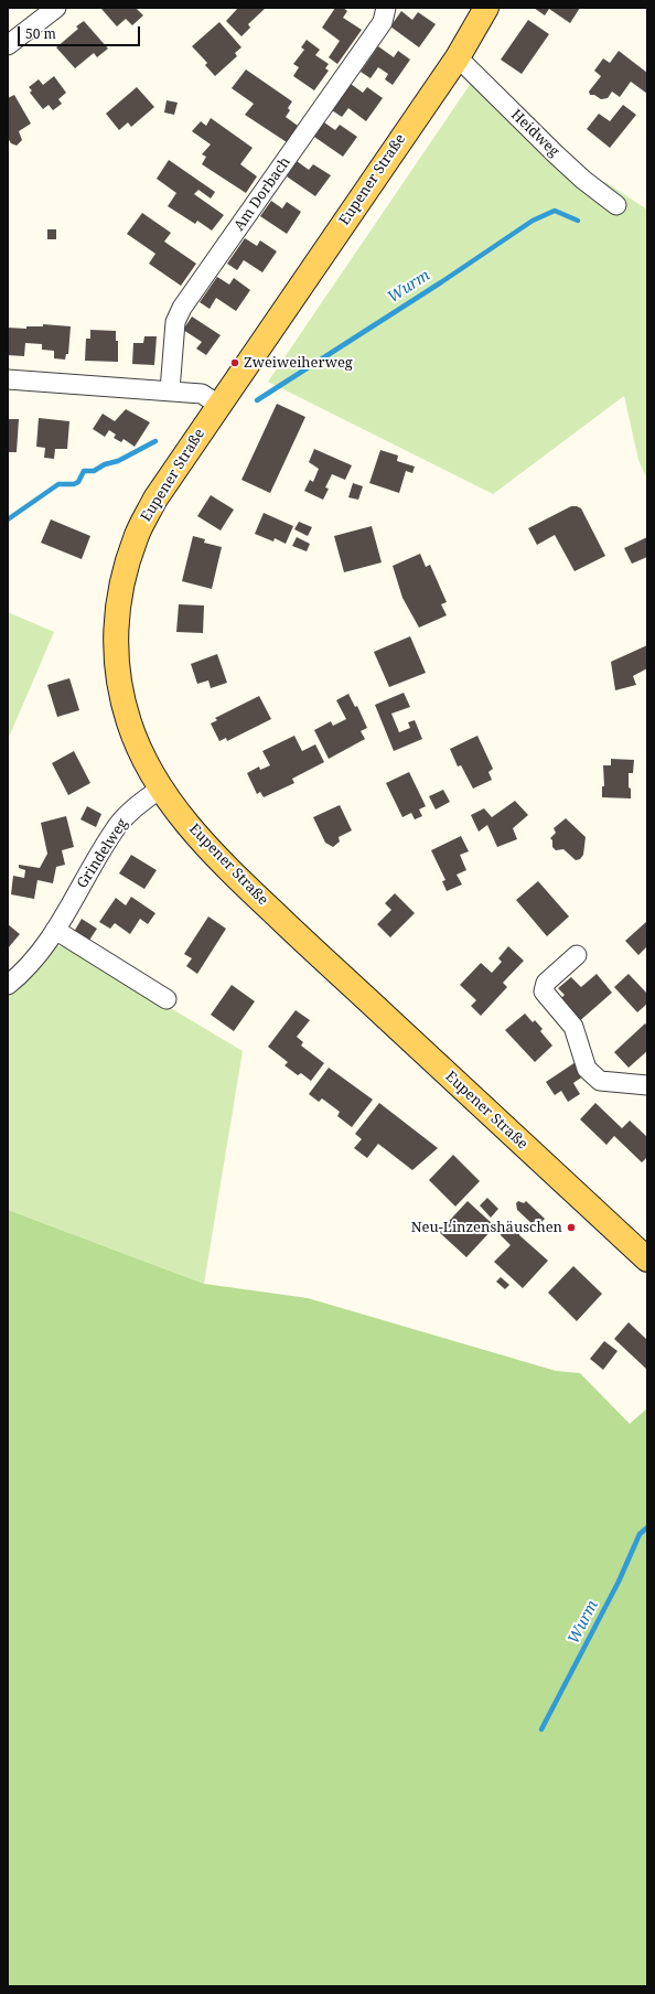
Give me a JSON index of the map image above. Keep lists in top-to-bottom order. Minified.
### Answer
{"streets":{"main road":["Eupener Straße"],"street":["Heidweg","Am Dorbach","Grindelweg"]},"crossings":[["Heidweg","Eupener Straße"],["Eupener Straße","Grindelweg"]],"water":["Wurm"],"places":["Zweiweiherweg","Neu-Linzenshäuschen"],"scale_bar":"50 m"}
